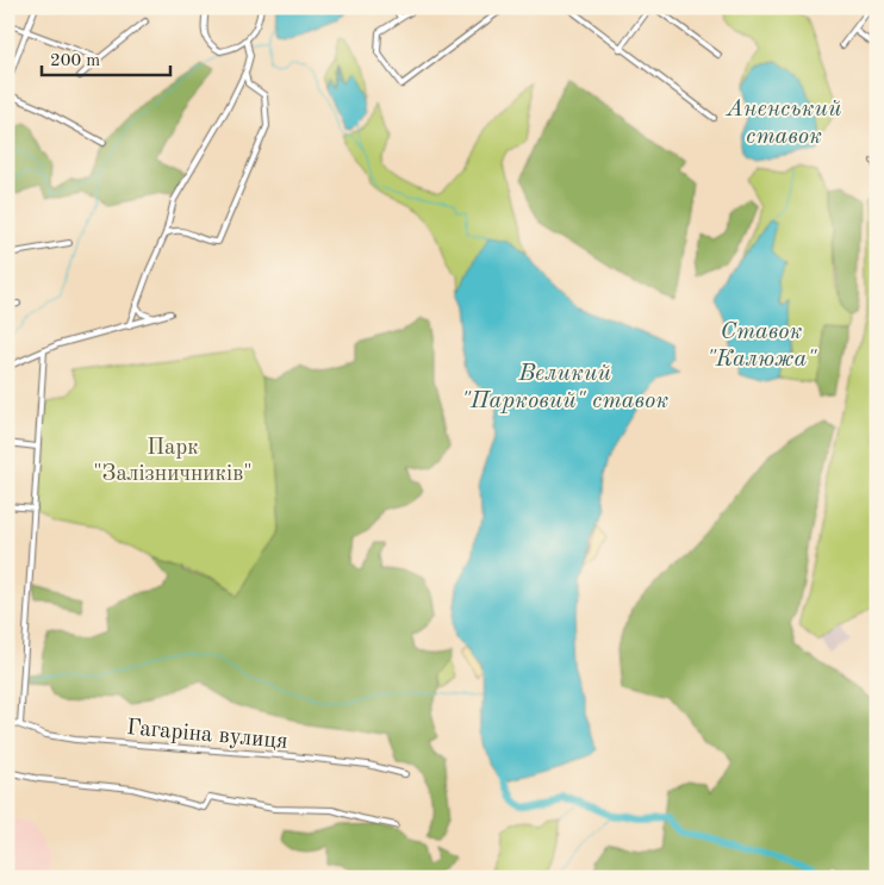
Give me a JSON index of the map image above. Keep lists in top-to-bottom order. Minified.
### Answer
{"streets":{"street":["Гагаріна вулиця"]},"water":["Аненський ставок","Ставок \"Калюжа\"","Великий \"Парковий\" ставок"],"parks":["Парк \"Залізничників\""],"scale_bar":"200 m"}
